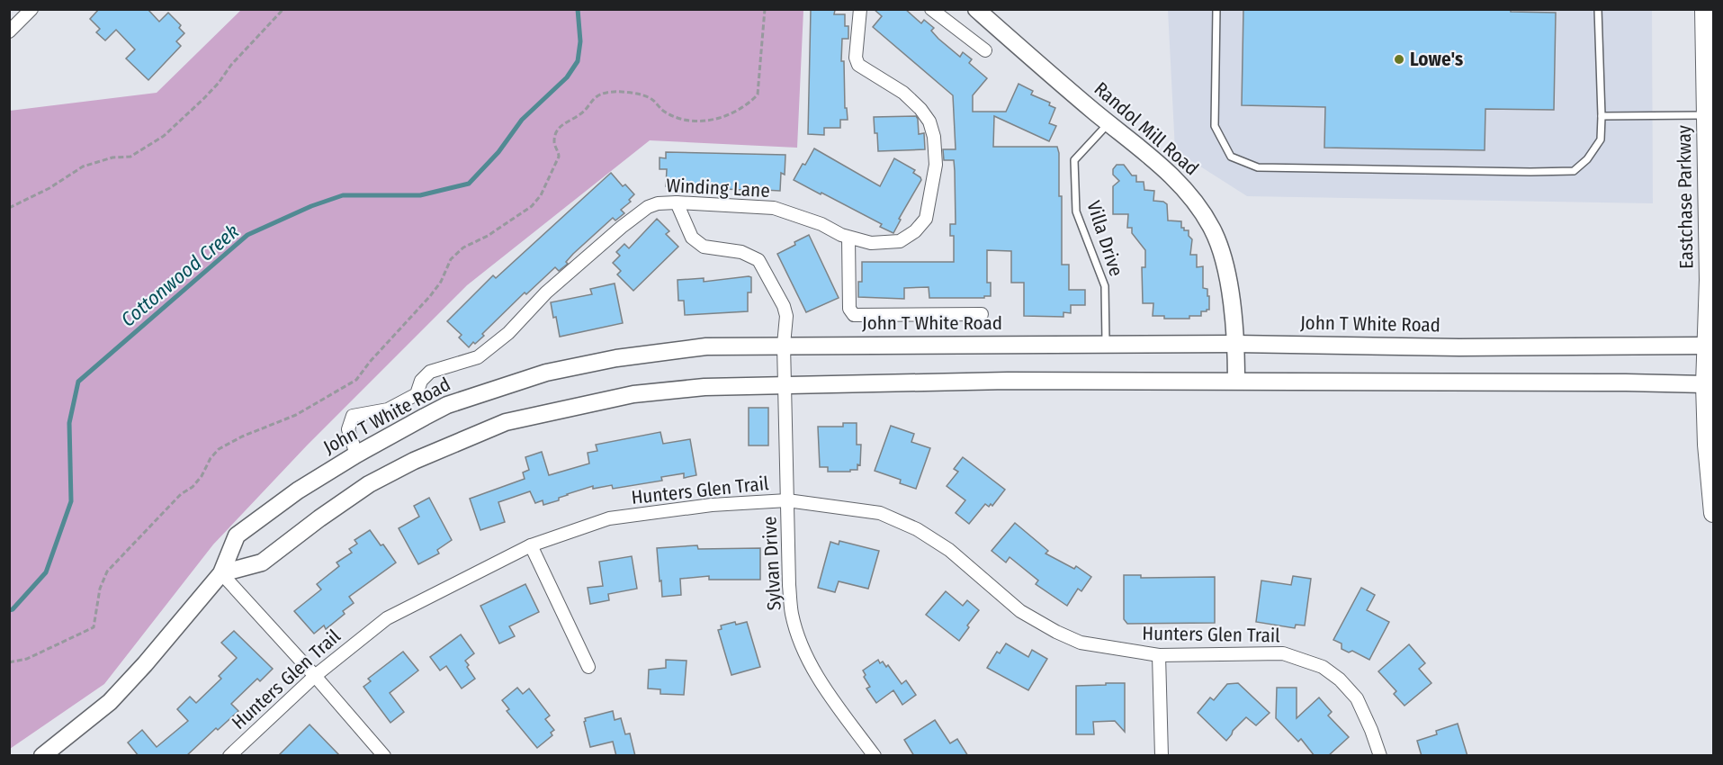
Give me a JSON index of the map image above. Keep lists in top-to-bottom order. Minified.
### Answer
{"streets":{"main road":["Eastchase Parkway"],"street":["Randol Mill Road","Winding Lane","John T White Road","Hunters Glen Trail","Sylvan Drive"],"lane":["Villa Drive"]},"crossings":[["Randol Mill Road","Villa Drive"],["Randol Mill Road","John T White Road"],["Winding Lane","Sylvan Drive"],["Eastchase Parkway","John T White Road"],["Villa Drive","John T White Road"],["John T White Road","Sylvan Drive"],["Hunters Glen Trail","Sylvan Drive"]],"water":["Cottonwood Creek"],"places":["Lowe's"]}
